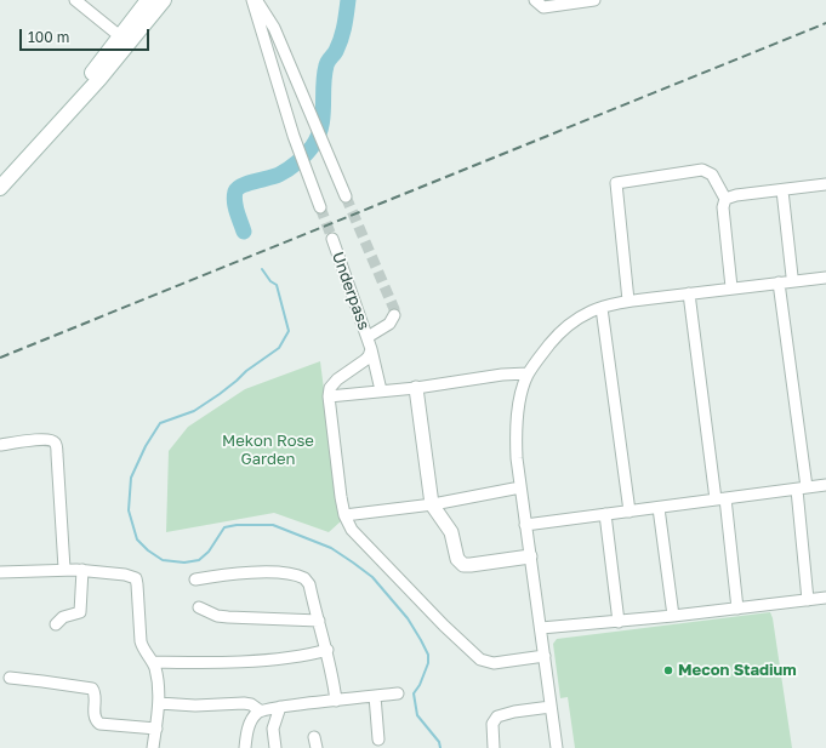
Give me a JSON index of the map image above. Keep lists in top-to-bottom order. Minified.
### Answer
{"streets":{"street":["Underpass"]},"parks":["Mekon Rose Garden"],"places":["Mecon Stadium"],"scale_bar":"100 m"}
